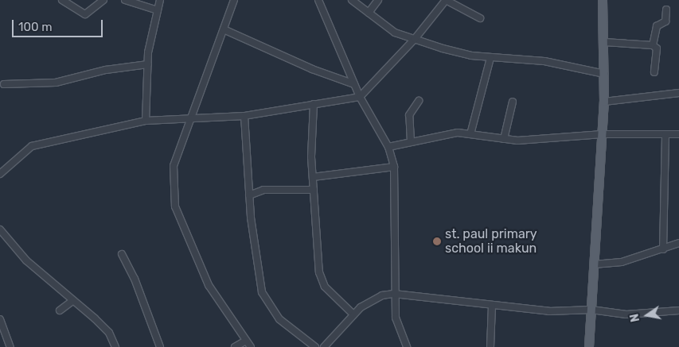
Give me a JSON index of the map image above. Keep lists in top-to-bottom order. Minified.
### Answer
{"places":["st. paul primary school ii makun"],"scale_bar":"100 m","north":"left"}
